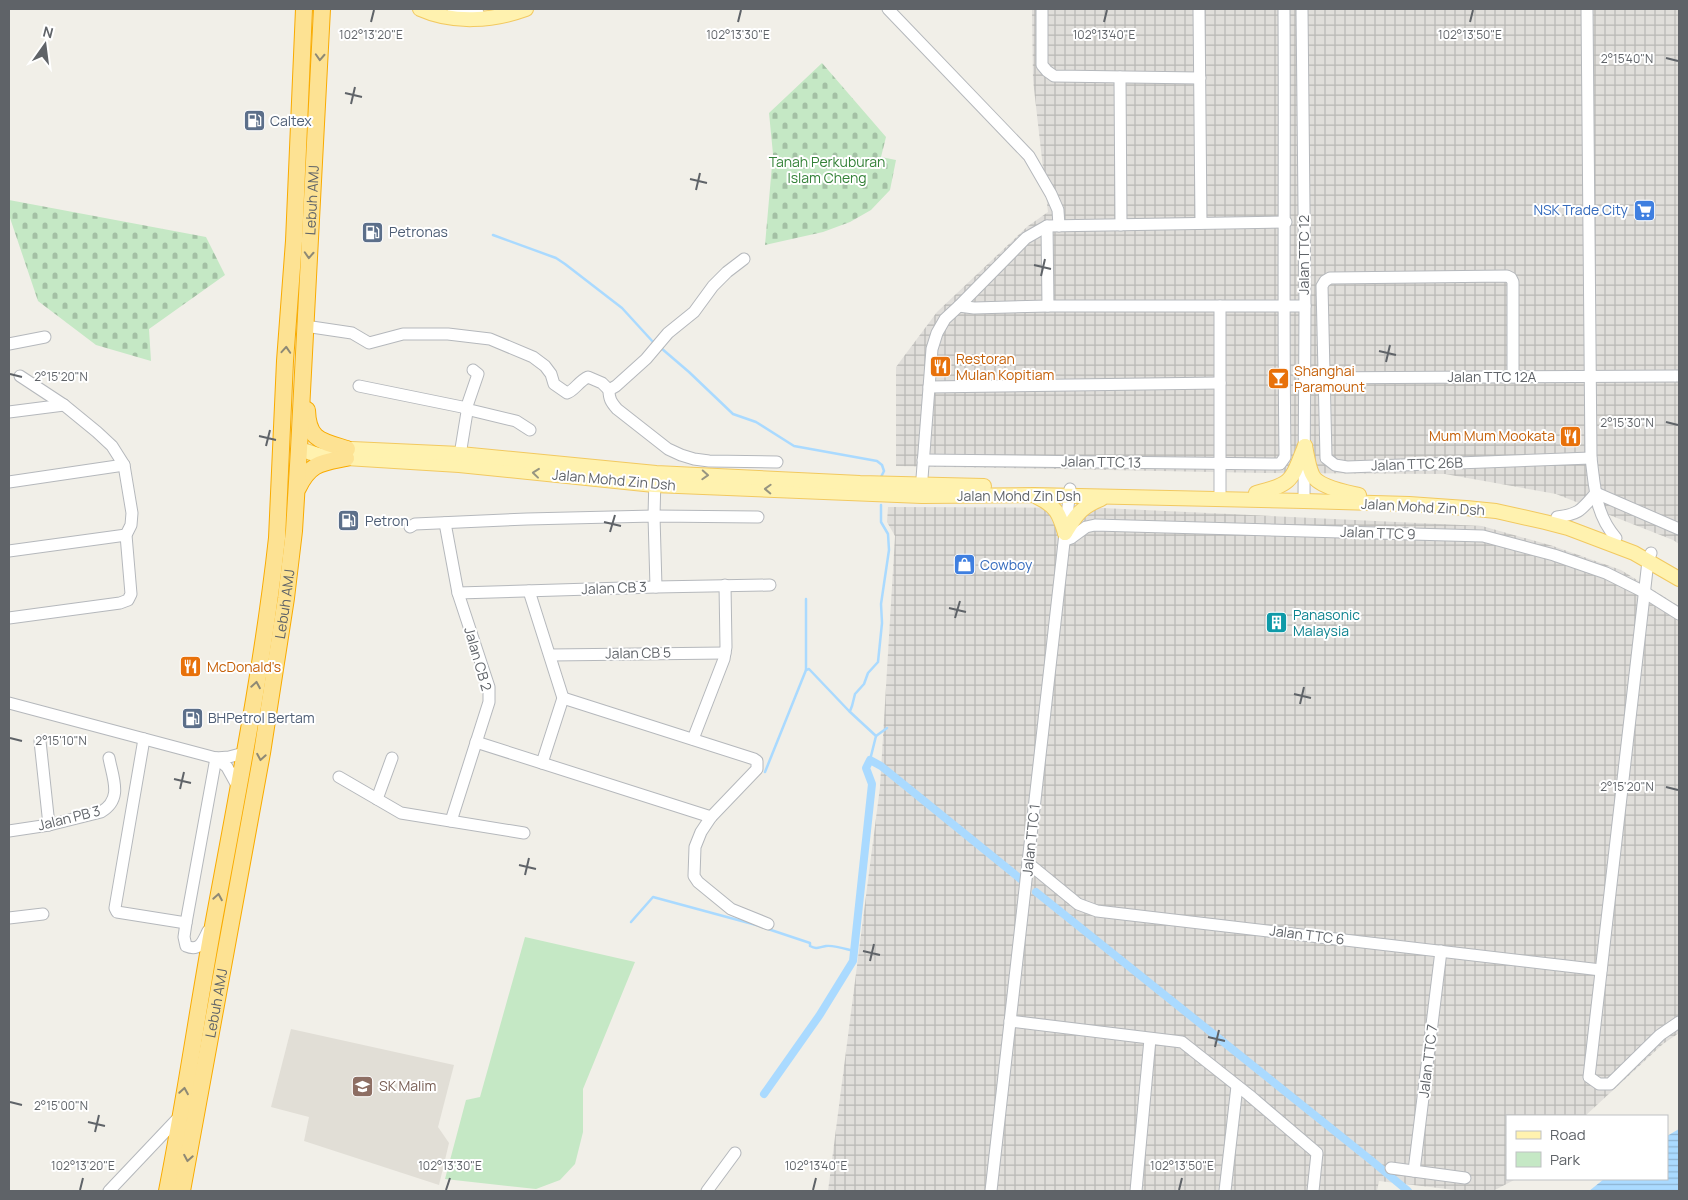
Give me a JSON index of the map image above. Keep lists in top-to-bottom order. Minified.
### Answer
{"streets":{"highway":["Lebuh AMJ"],"main road":["Jalan Mohd Zin Dsh"],"street":["Jalan TTC 12","Jalan TTC 12A","Jalan TTC 13","Jalan TTC 26B","Jalan TTC 9","Jalan CB 3","Jalan CB 5","Jalan CB 2","Jalan PB 3","Jalan TTC 1","Jalan TTC 6","Jalan TTC 7"]},"crossings":[["Lebuh AMJ","Jalan Mohd Zin Dsh"],["Jalan TTC 12","Jalan TTC 12A"],["Jalan TTC 12","Jalan Mohd Zin Dsh"],["Jalan TTC 12A","Jalan TTC 26B"],["Jalan Mohd Zin Dsh","Jalan TTC 1"],["Jalan TTC 9","Jalan TTC 1"],["Jalan CB 3","Jalan CB 2"],["Jalan TTC 1","Jalan TTC 6"],["Jalan TTC 6","Jalan TTC 7"]],"parks":["Tanah Perkuburan Islam Cheng"],"places":{"fuel station":["Caltex","Petronas","Petron","BHPetrol Bertam"],"supermarket":["NSK Trade City"],"restaurant":["Restoran Mulan Kopitiam","Mum Mum Mookata","McDonald's"],"bar":["Shanghai Paramount"],"shop":["Cowboy"],"building":["Panasonic Malaysia"],"school or university":["SK Malim"]},"legend":["Road","Park"],"north":"top","coordinates":["102°13'20\"E","102°13'30\"E","102°13'40\"E","102°13'50\"E","2°15'40\"N","2°15'20\"N","2°15'30\"N","2°15'10\"N","2°15'00\"N"]}
